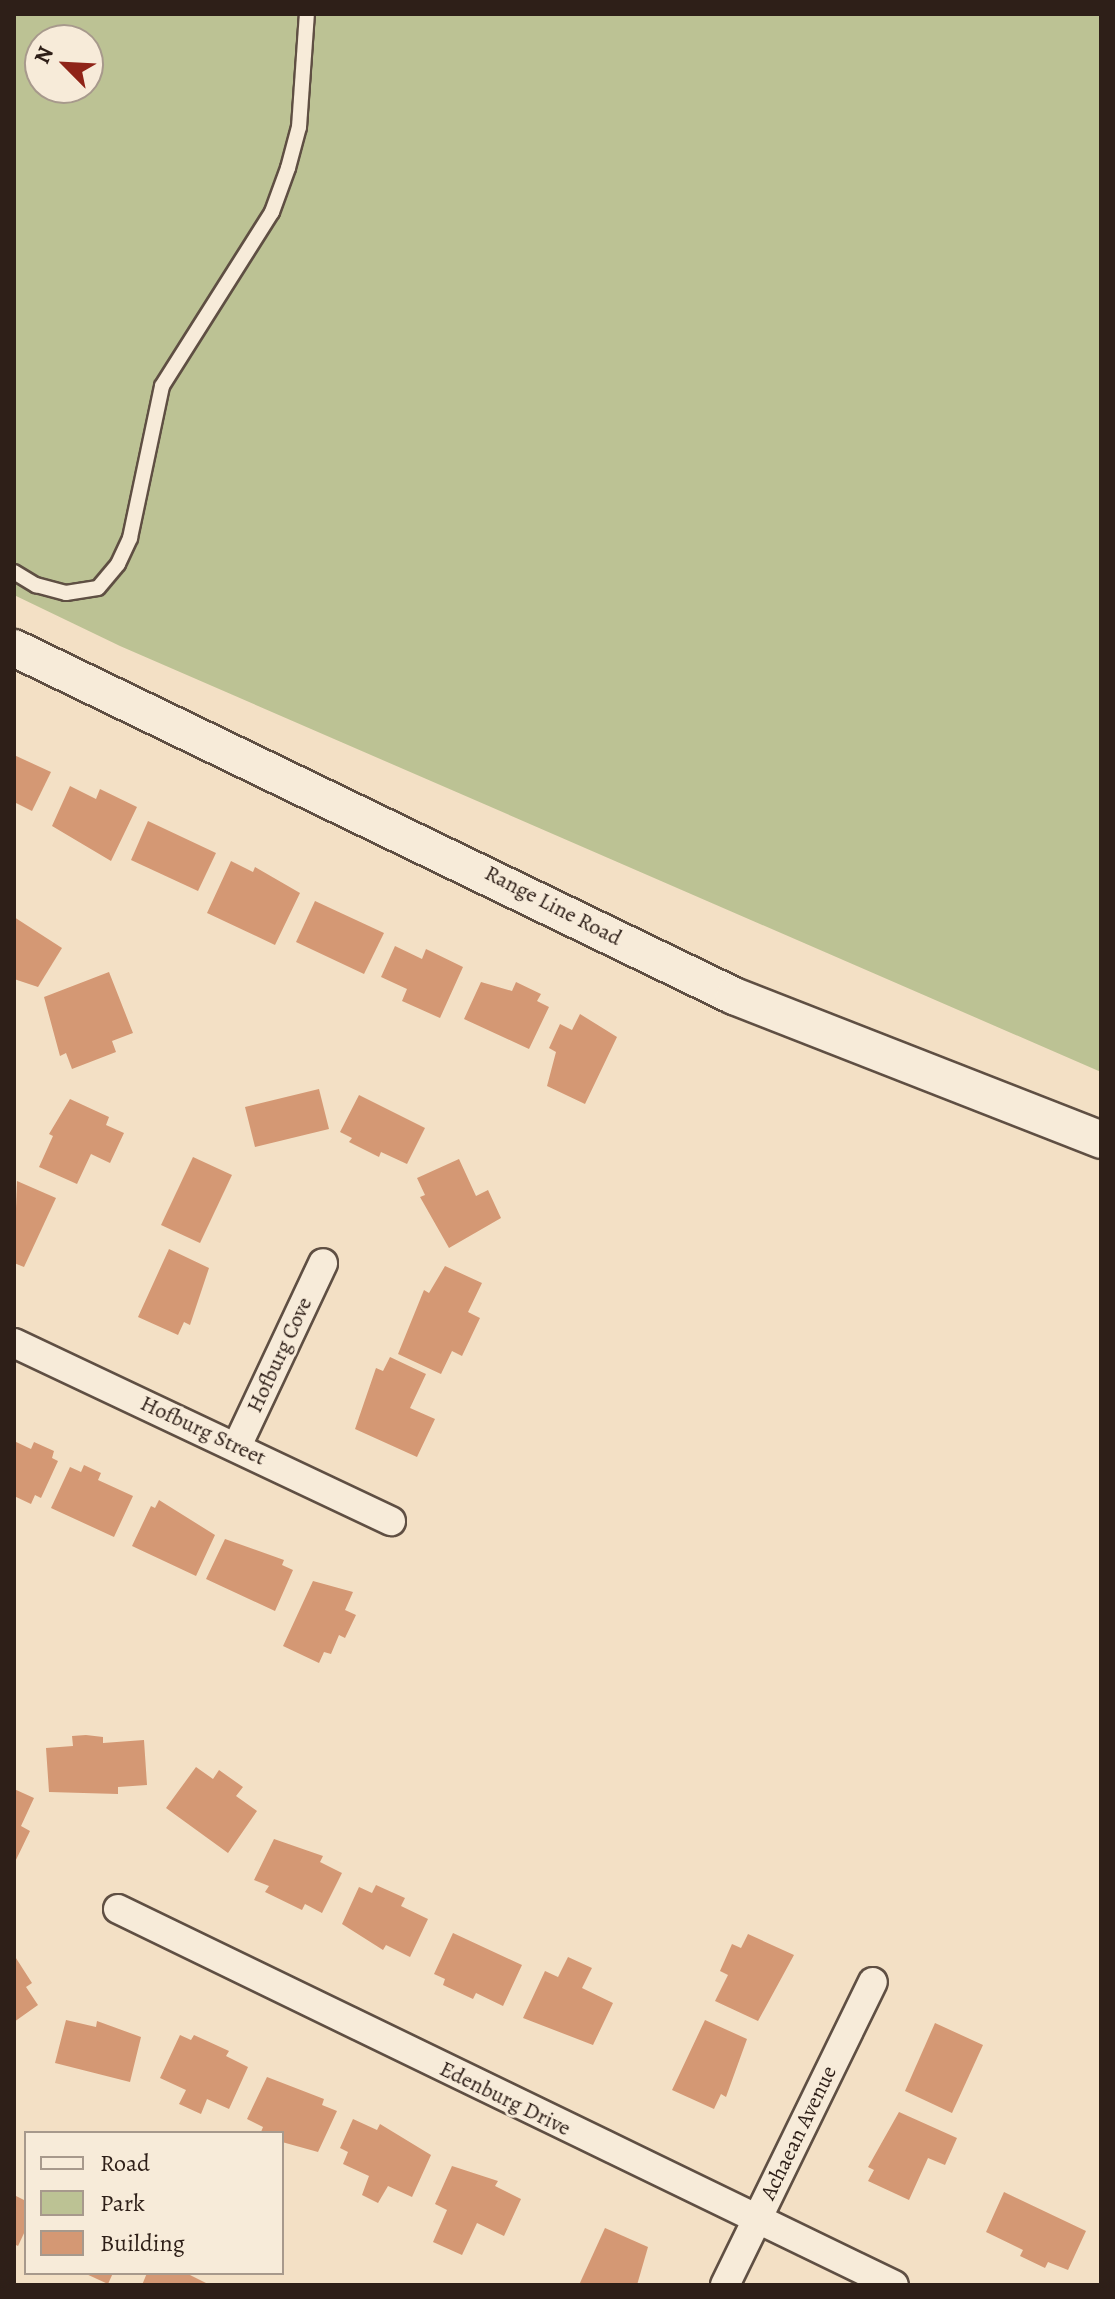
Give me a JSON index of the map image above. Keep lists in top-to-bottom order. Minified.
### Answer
{"streets":{"street":["Range Line Road","Hofburg Cove","Hofburg Street","Edenburg Drive","Achaean Avenue"]},"crossings":[["Hofburg Cove","Hofburg Street"],["Edenburg Drive","Achaean Avenue"]],"legend":["Road","Park","Building"],"north":"top left"}
